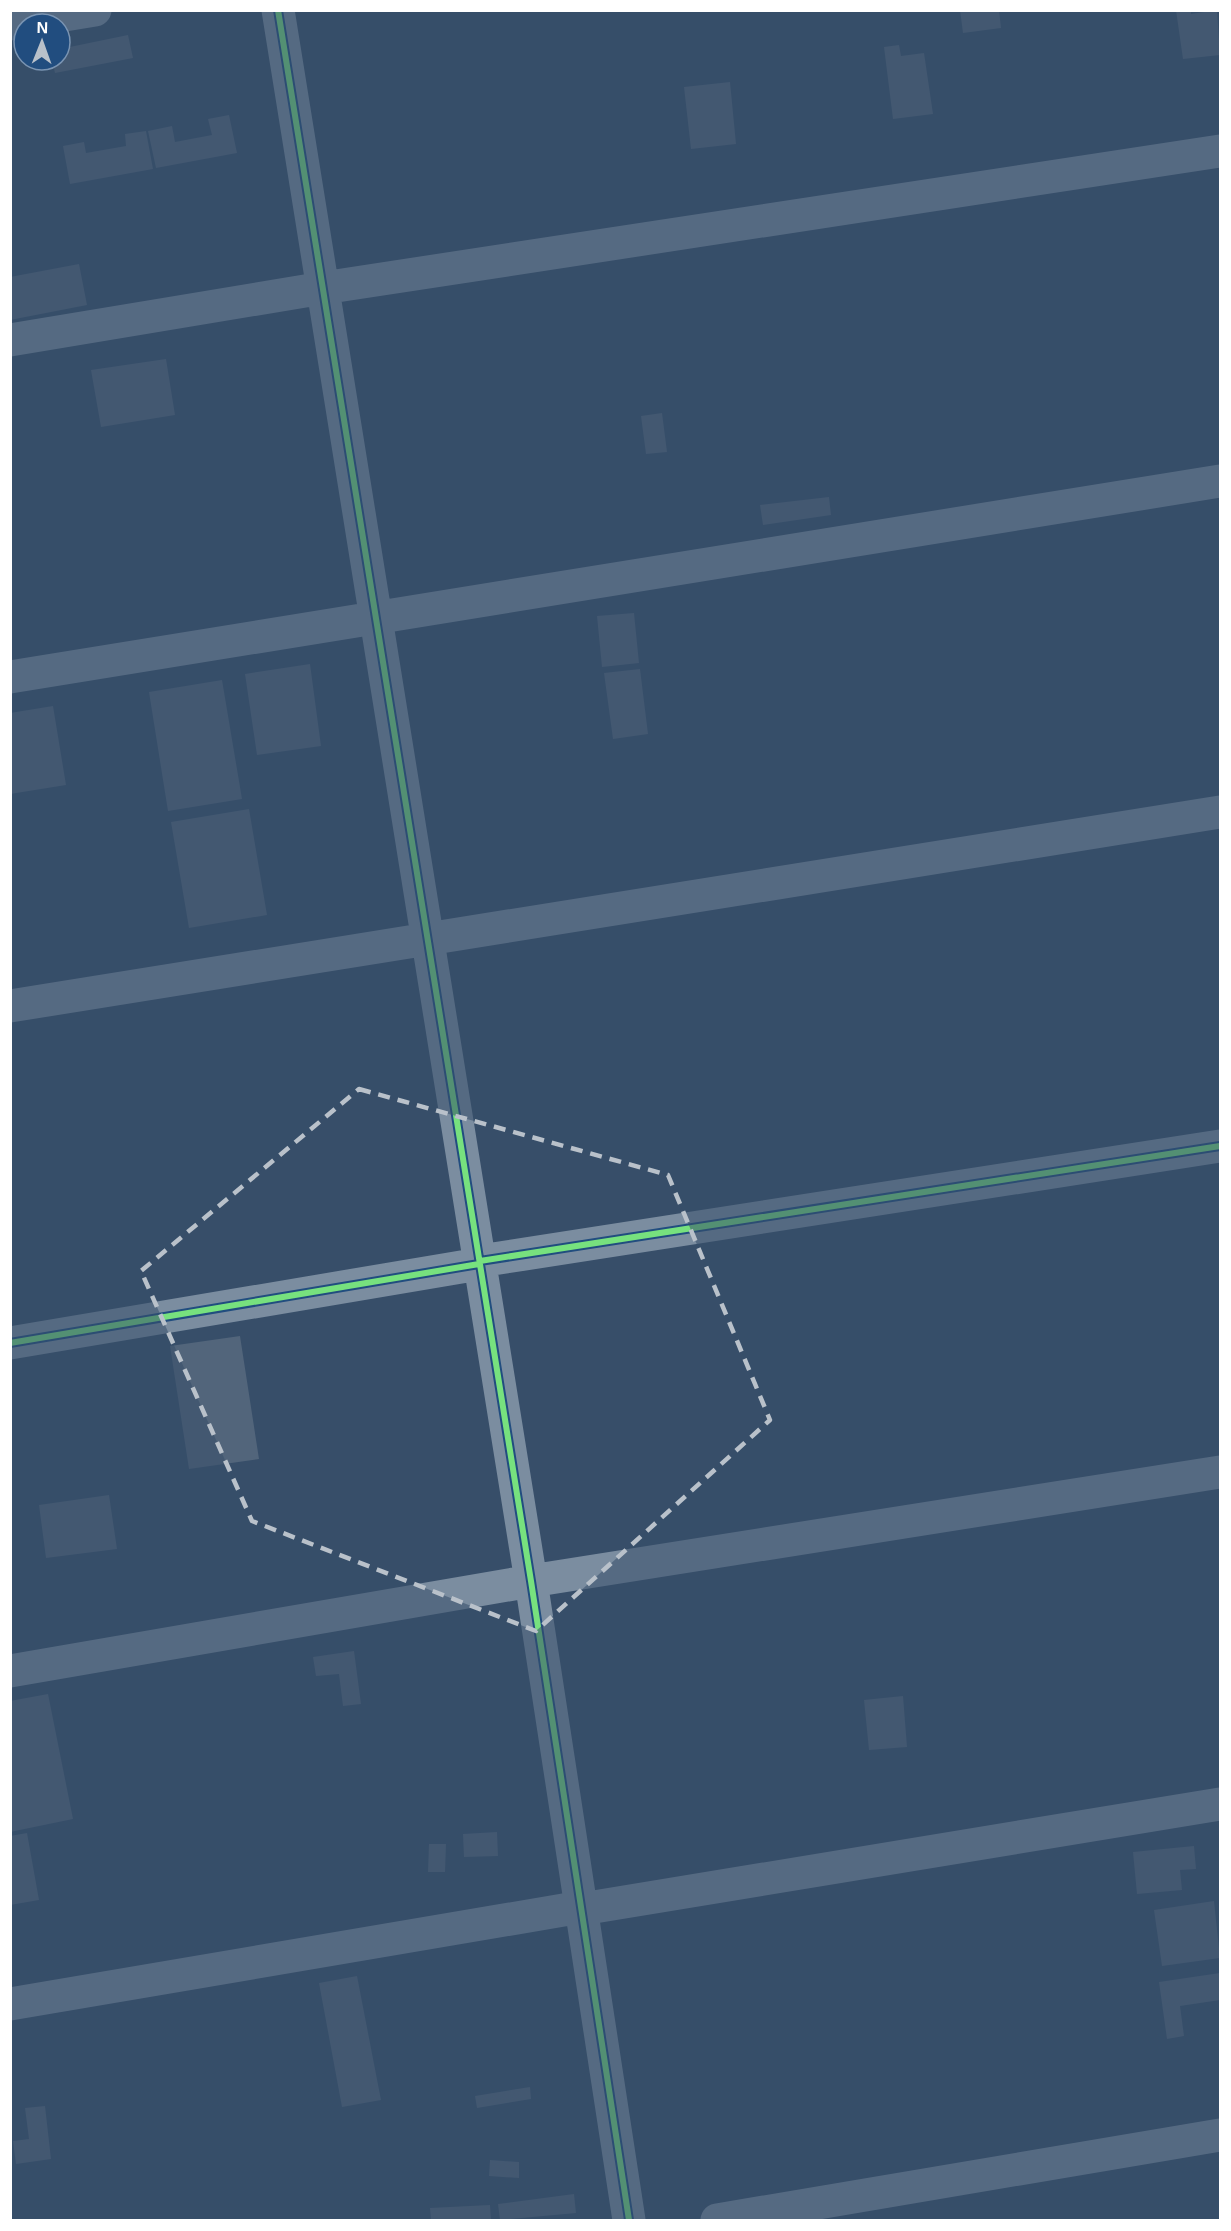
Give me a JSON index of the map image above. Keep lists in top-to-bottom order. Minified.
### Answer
{"north":"top"}
